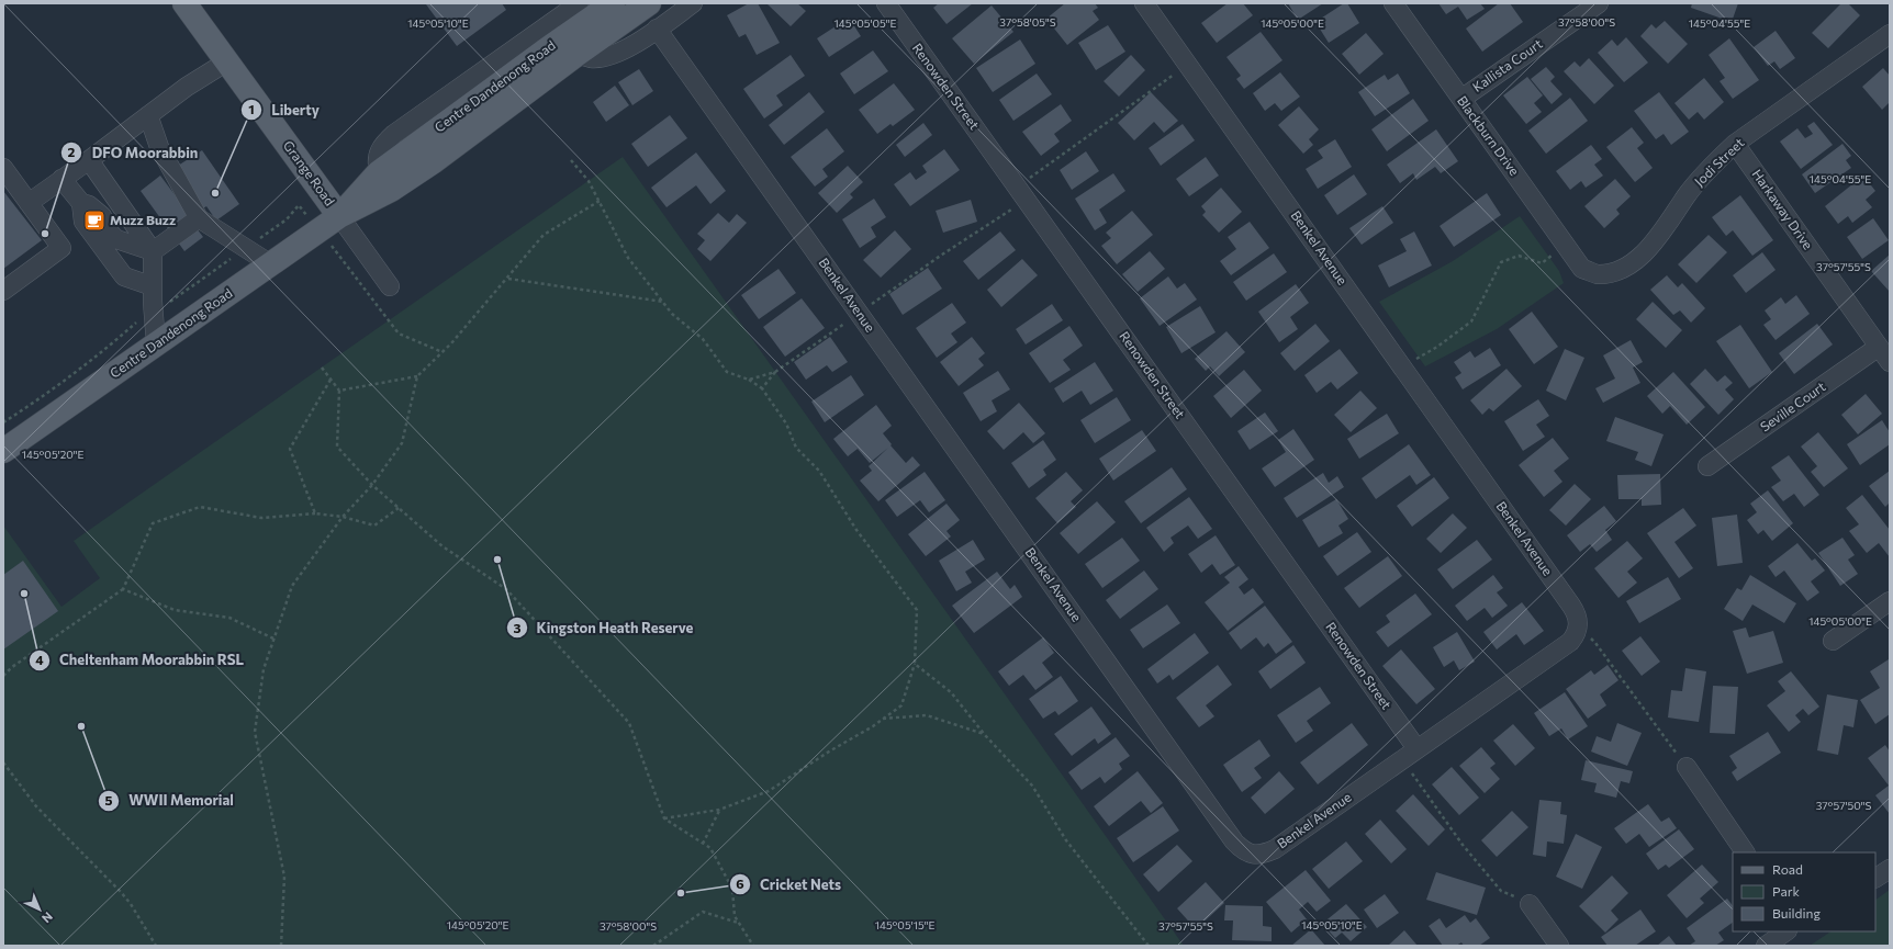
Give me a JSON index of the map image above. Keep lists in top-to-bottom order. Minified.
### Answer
{"streets":{"main road":["Centre Dandenong Road","Grange Road"],"street":["Kallista Court","Renowden Street","Blackburn Drive","Jodi Street","Harkaway Drive","Benkel Avenue","Seville Court"]},"crossings":[["Kallista Court","Blackburn Drive"],["Centre Dandenong Road","Grange Road"],["Centre Dandenong Road","Benkel Avenue"],["Renowden Street","Benkel Avenue"],["Blackburn Drive","Jodi Street"],["Jodi Street","Harkaway Drive"],["Harkaway Drive","Seville Court"]],"places":{"other":["Liberty","DFO Moorabbin","Kingston Heath Reserve","Cheltenham Moorabbin RSL","WWII Memorial","Cricket Nets"],"cafe":["Muzz Buzz"]},"legend":["Road","Park","Building"],"north":"bottom right","coordinates":["37°58'05\"S","37°58'00\"S","145°04'55\"E","145°05'10\"E","145°05'05\"E","145°05'00\"E","37°57'55\"S","145°05'20\"E","37°57'50\"S","145°05'15\"E"]}
